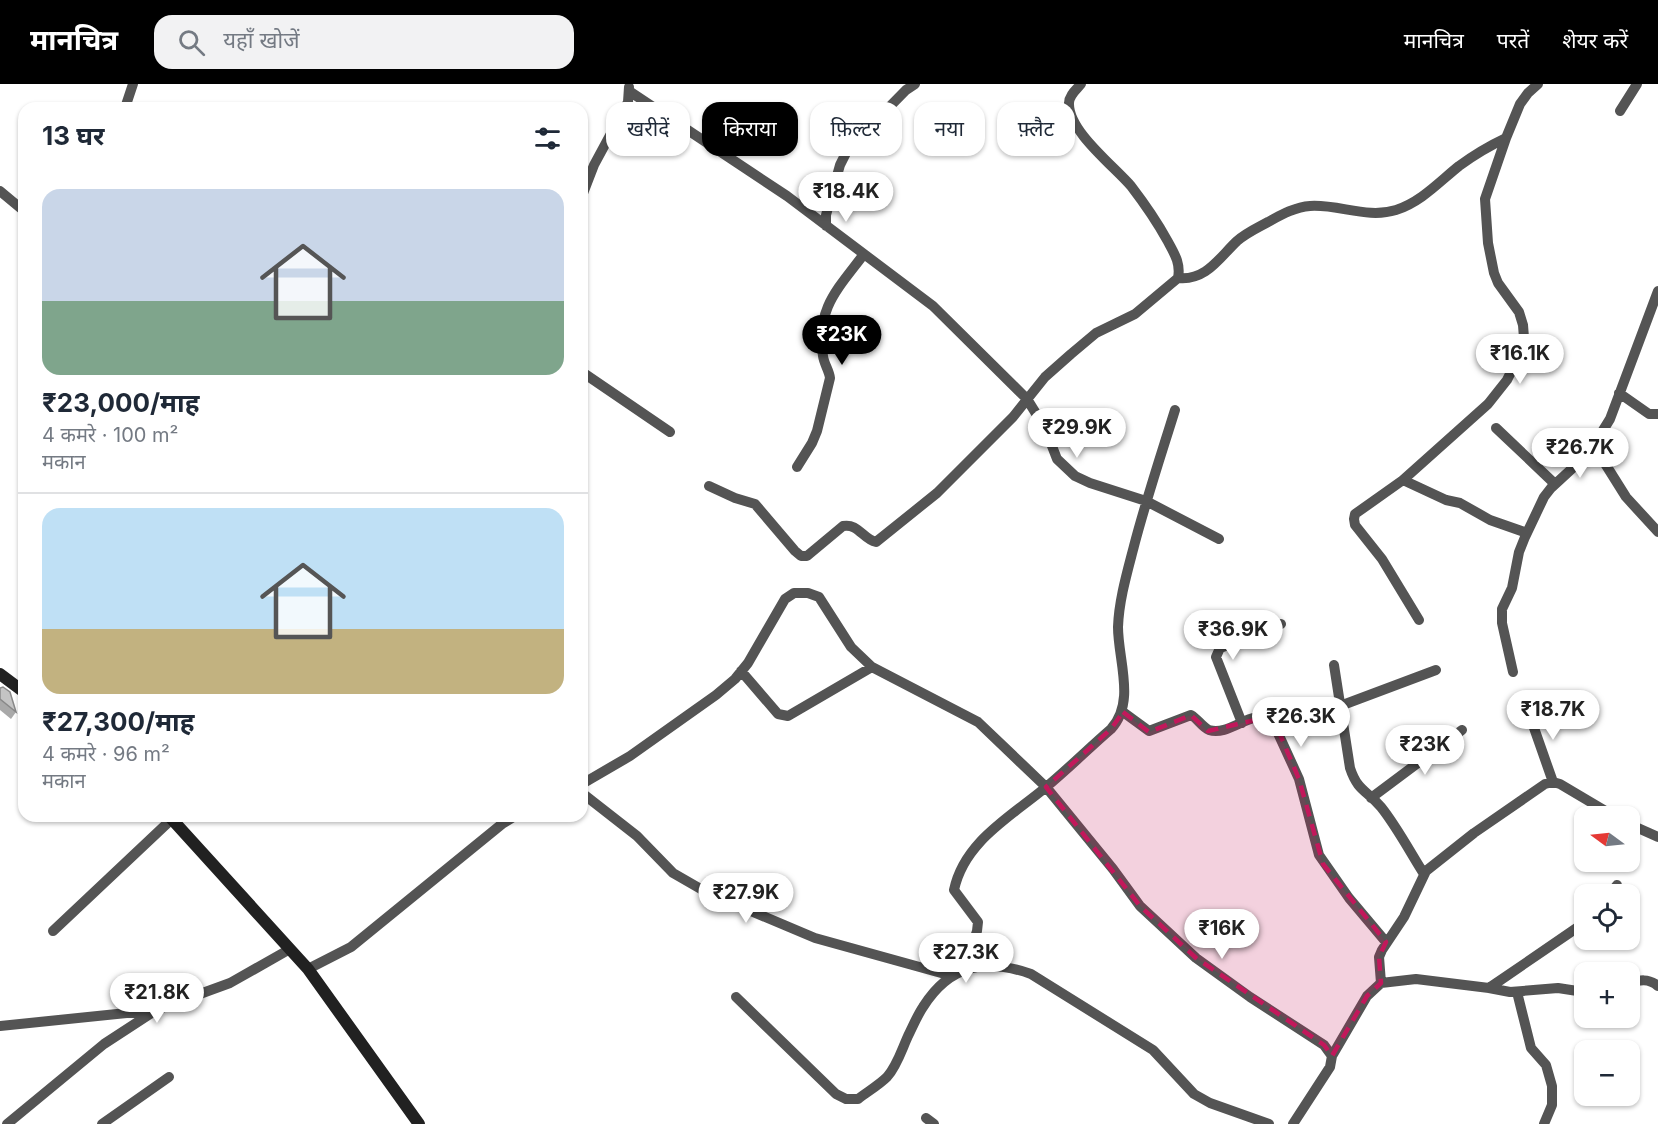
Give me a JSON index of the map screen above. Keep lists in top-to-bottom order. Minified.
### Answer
{"north":"left","page":{"header":"मानचित्र","search":"यहाँ खोजें","nav":["मानचित्र","परतें","शेयर करें"],"chip":["खरीदें","किराया","फ़िल्टर","नया","फ़्लैट"],"heading":"13 घर","price":["₹18.4K","₹23K","₹16.1K","₹29.9K","₹26.7K","₹36.9K","₹18.7K","₹26.3K","₹23K","₹27.9K","₹16K","₹27.3K","₹21.8K"],"list":[{"name":"₹23,000/माह","note":"4 कमरे · 100 m² · मकान"},{"name":"₹27,300/माह","note":"4 कमरे · 96 m² · मकान"}],"map_buttons":["+","−"]}}
